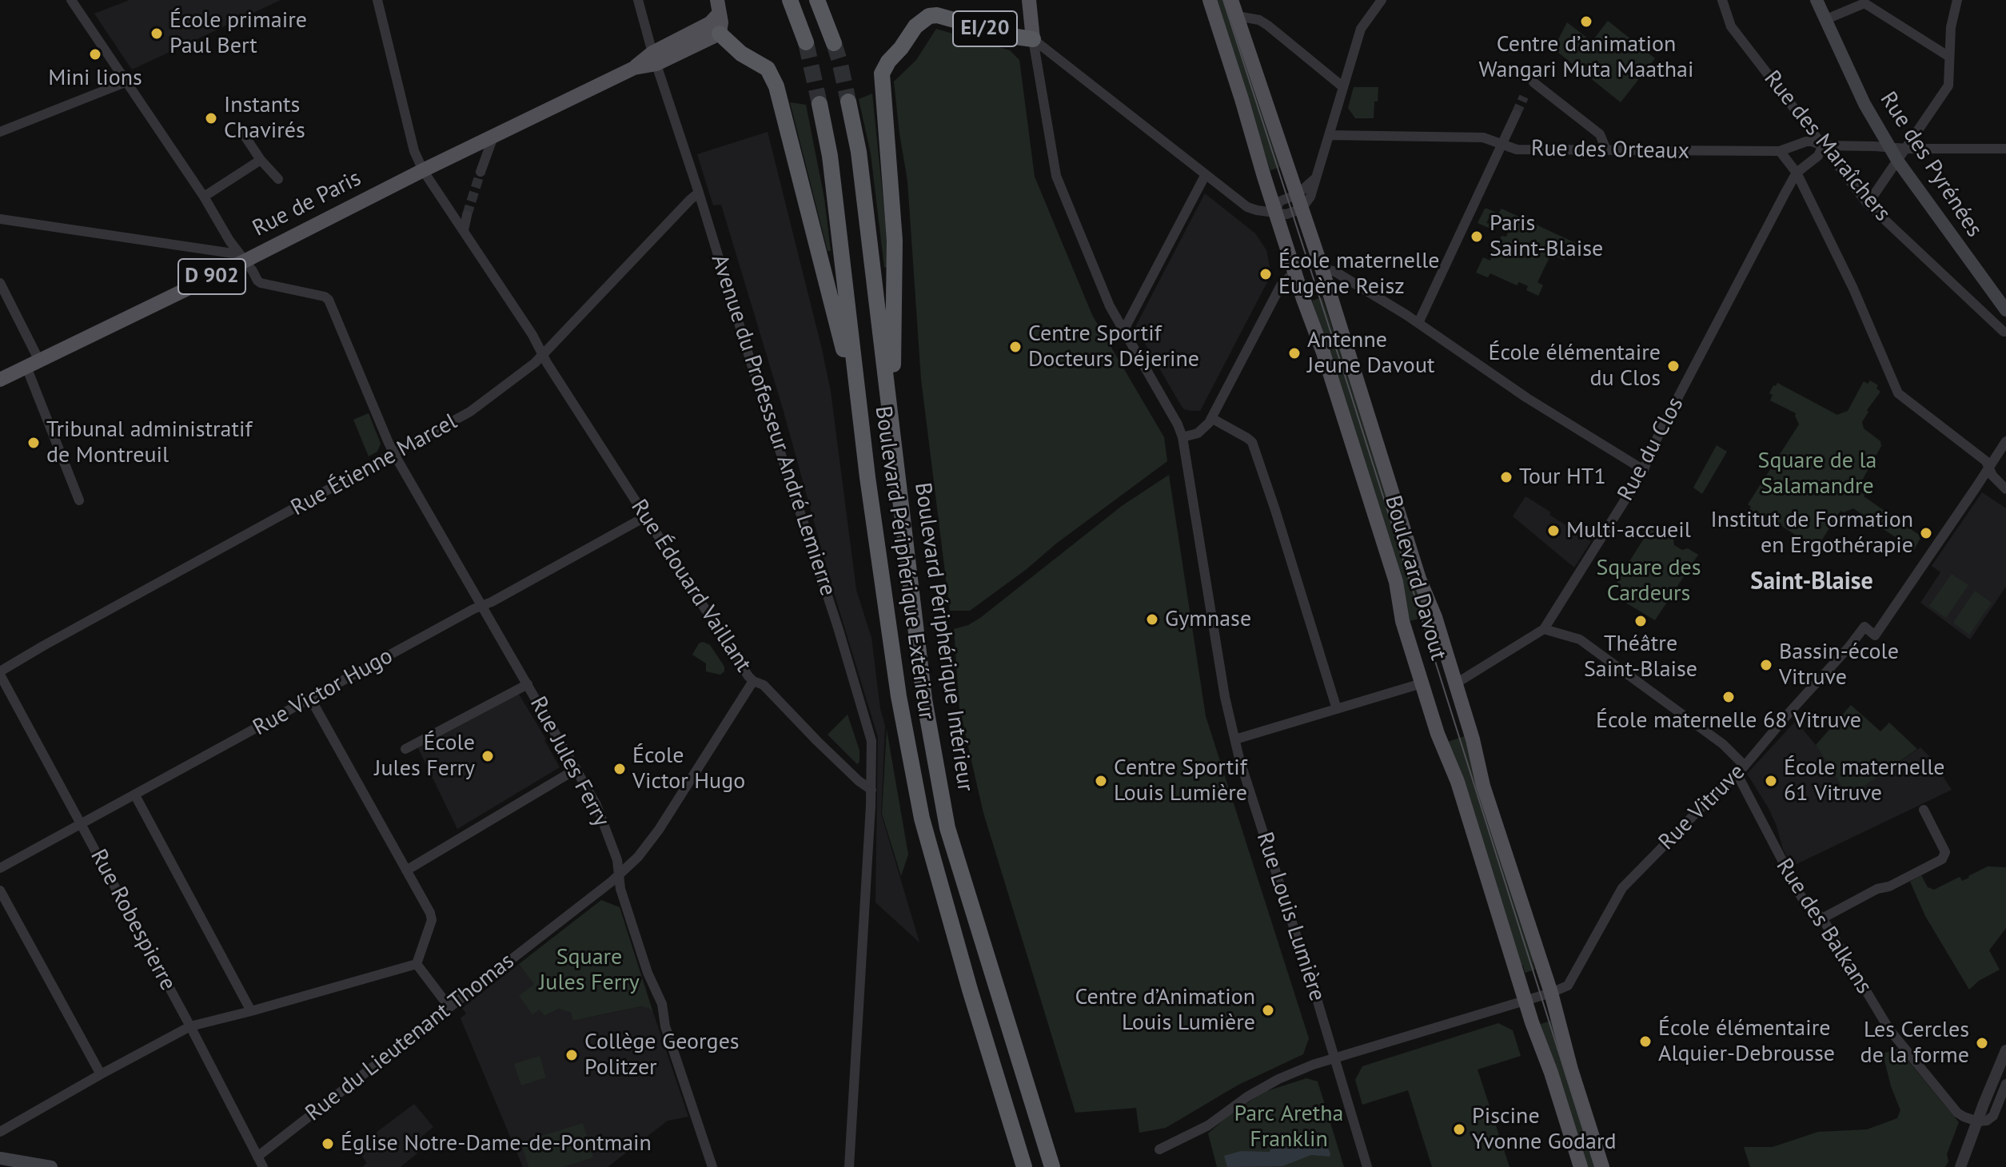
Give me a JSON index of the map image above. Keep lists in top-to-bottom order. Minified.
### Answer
{"streets":{"highway":["EI/20","Boulevard Périphérique Extérieur","Boulevard Périphérique Intérieur"],"main road":["Rue des Pyrénées","Rue de Paris","D 902","Boulevard Davout"],"street":["Rue des Maraîchers","Rue des Orteaux","Avenue du Professeur André Lemierre","Rue du Clos","Rue Étienne Marcel","Rue Édouard Vaillant","Rue Victor Hugo","Rue Jules Ferry","Rue Vitruve","Rue Louis Lumière","Rue Robespierre","Rue des Balkans","Rue du Lieutenant Thomas"]},"crossings":[["EI/20","Boulevard Périphérique Intérieur"],["EI/20","Rue Louis Lumière"],["Rue des Maraîchers","Rue des Orteaux"],["Rue des Orteaux","Rue des Pyrénées"],["Rue de Paris","Avenue du Professeur André Lemierre"],["Rue de Paris","Rue Édouard Vaillant"],["Rue de Paris","Rue Jules Ferry"],["Avenue du Professeur André Lemierre","Rue Étienne Marcel"],["Avenue du Professeur André Lemierre","Rue Édouard Vaillant"],["Rue du Clos","Boulevard Davout"],["Rue Étienne Marcel","Rue Édouard Vaillant"],["Rue Étienne Marcel","Rue Jules Ferry"],["Rue Étienne Marcel","Rue Robespierre"],["Boulevard Davout","Rue Vitruve"],["Rue Édouard Vaillant","Rue Victor Hugo"],["Rue Édouard Vaillant","Rue du Lieutenant Thomas"],["Rue Victor Hugo","Rue Jules Ferry"],["Rue Victor Hugo","Rue Robespierre"],["Rue Jules Ferry","Rue du Lieutenant Thomas"],["Rue Vitruve","Rue des Balkans"],["Rue Robespierre","Rue du Lieutenant Thomas"]],"districts":["Saint-Blaise"],"parks":["Square de la Salamandre","Square des Cardeurs","Square Jules Ferry","Parc Aretha Franklin"],"places":["Centre d’animation Wangari Muta Maathai","École primaire Paul Bert","Mini lions","Instants Chavirés","Paris Saint-Blaise","École maternelle Eugène Reisz","Centre Sportif Docteurs Déjerine","Antenne Jeune Davout","École élémentaire du Clos","Tribunal administratif de Montreuil","Tour HT1","Multi-accueil","Institut de Formation en Ergothérapie","Gymnase","Théâtre Saint-Blaise","Bassin-école Vitruve","École maternelle 68 Vitruve","École Jules Ferry","École Victor Hugo","Centre Sportif Louis Lumière","École maternelle 61 Vitruve","Centre d’Animation Louis Lumière","École élémentaire Alquier-Debrousse","Les Cercles de la forme","Collège Georges Politzer","Piscine Yvonne Godard","Église Notre-Dame-de-Pontmain"]}
